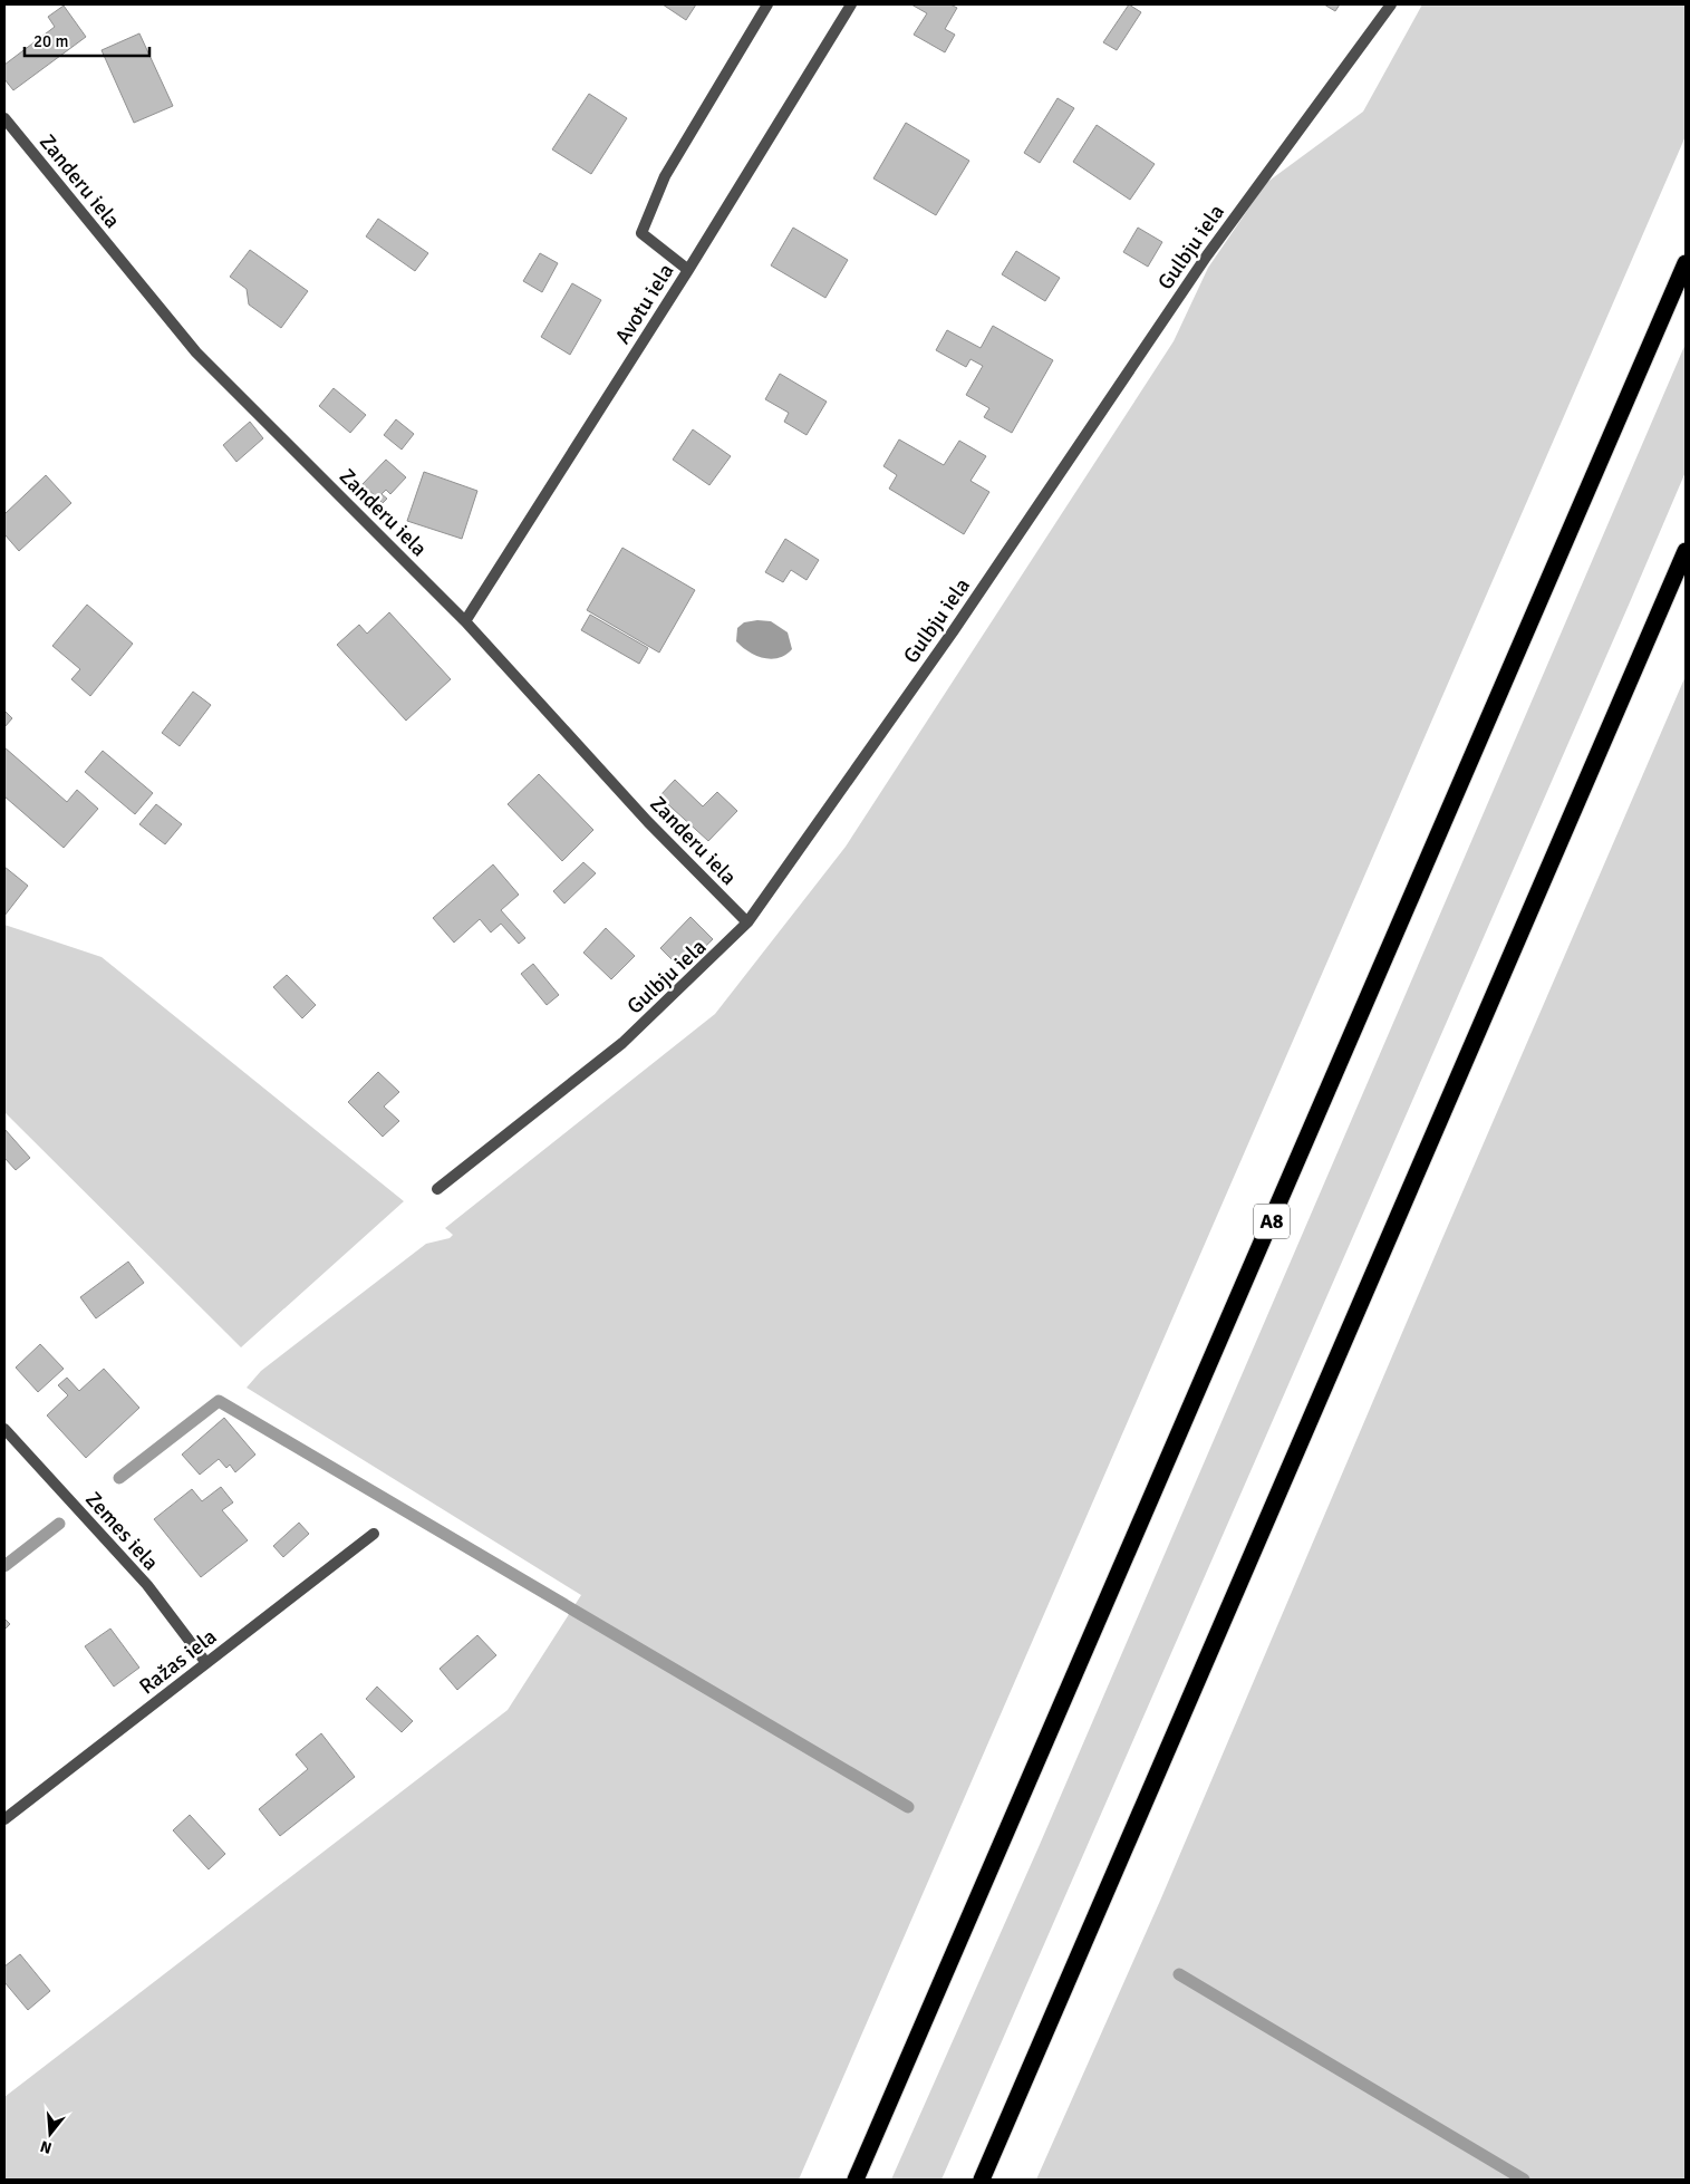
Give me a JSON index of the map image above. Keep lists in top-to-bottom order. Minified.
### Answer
{"streets":{"highway":["A8"],"street":["Zanderu iela","Gulbju iela","Avotu iela","Zemes iela","Ražas iela"]},"crossings":[["Zanderu iela","Gulbju iela"],["Zanderu iela","Avotu iela"],["Zemes iela","Ražas iela"]],"scale_bar":"20 m","north":"bottom"}
